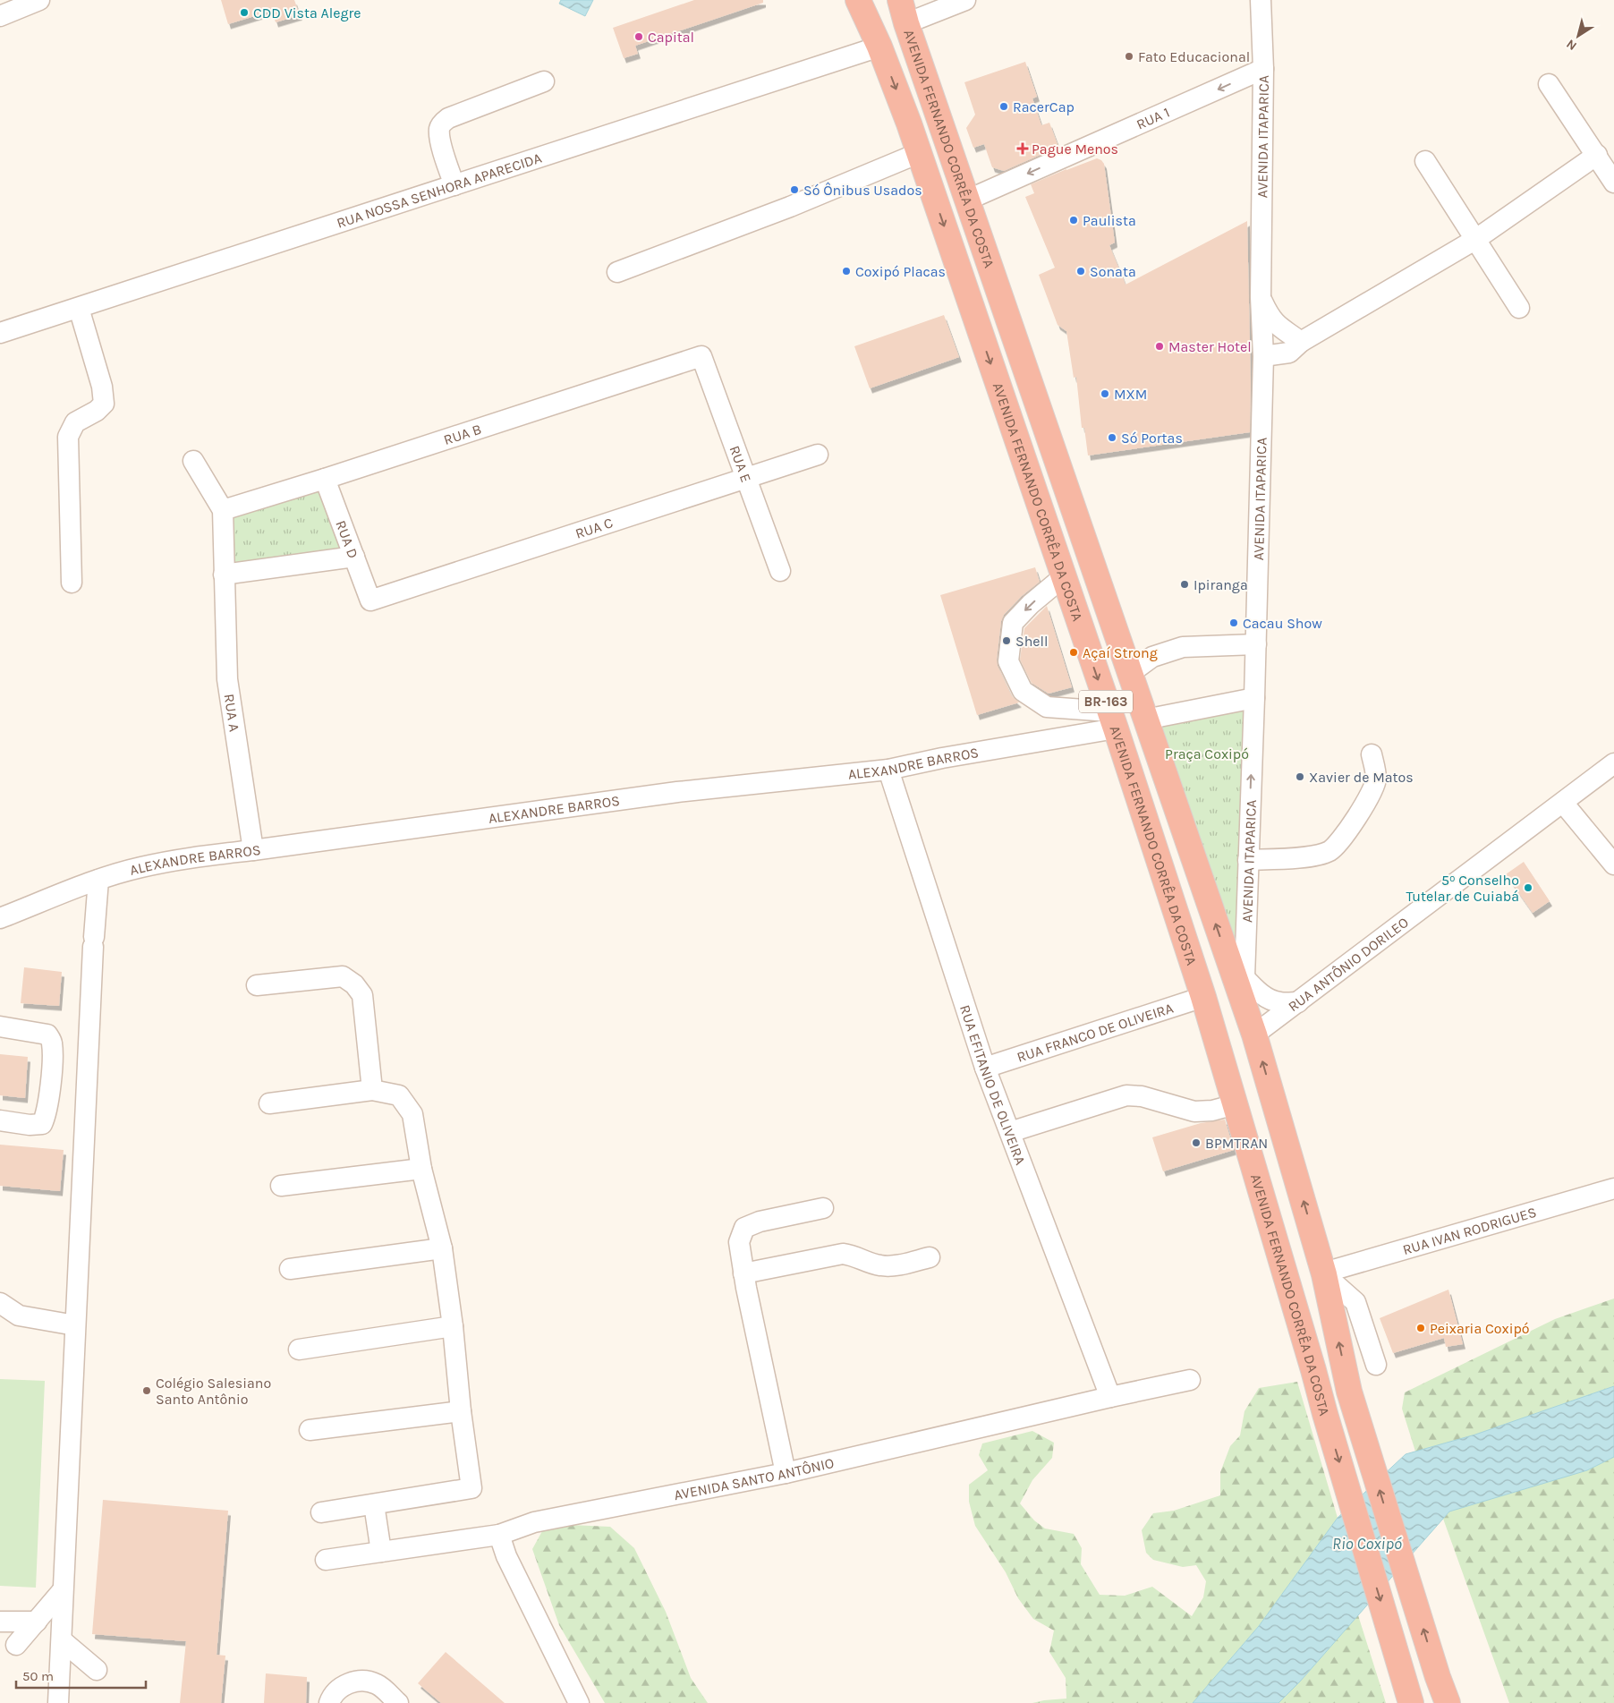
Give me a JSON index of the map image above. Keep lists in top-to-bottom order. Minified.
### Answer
{"streets":{"highway":["AVENIDA FERNANDO CORRÊA DA COSTA","BR-163"],"street":["RUA 1","AVENIDA ITAPARICA","RUA NOSSA SENHORA APARECIDA","RUA B","RUA E","RUA C","RUA D","RUA A","ALEXANDRE BARROS","RUA ANTÔNIO DORILEO","RUA FRANCO DE OLIVEIRA","RUA EFITANIO DE OLIVEIRA","RUA IVAN RODRIGUES","AVENIDA SANTO ANTÔNIO"]},"crossings":[["RUA 1","AVENIDA ITAPARICA"],["RUA 1","AVENIDA FERNANDO CORRÊA DA COSTA"],["AVENIDA ITAPARICA","AVENIDA FERNANDO CORRÊA DA COSTA"],["AVENIDA FERNANDO CORRÊA DA COSTA","RUA NOSSA SENHORA APARECIDA"],["AVENIDA FERNANDO CORRÊA DA COSTA","ALEXANDRE BARROS"],["AVENIDA FERNANDO CORRÊA DA COSTA","RUA ANTÔNIO DORILEO"],["AVENIDA FERNANDO CORRÊA DA COSTA","RUA FRANCO DE OLIVEIRA"],["AVENIDA FERNANDO CORRÊA DA COSTA","RUA IVAN RODRIGUES"],["RUA B","RUA E"],["RUA B","RUA D"],["RUA B","RUA A"],["RUA E","RUA C"],["RUA C","RUA D"],["RUA A","ALEXANDRE BARROS"],["ALEXANDRE BARROS","RUA EFITANIO DE OLIVEIRA"],["RUA FRANCO DE OLIVEIRA","RUA EFITANIO DE OLIVEIRA"],["RUA EFITANIO DE OLIVEIRA","AVENIDA SANTO ANTÔNIO"]],"one_way":["RUA 1"],"water":["Rio Coxipó"],"parks":["Praça Coxipó"],"places":{"other":["CDD Vista Alegre","Capital","Fato Educacional","RacerCap","Só Ônibus Usados","Paulista","Coxipó Placas","Sonata","Master Hotel","MXM","Só Portas","Ipiranga","Cacau Show","Shell","Açaí Strong","Xavier de Matos","5⁰ Conselho Tutelar de Cuiabá","BPMTRAN","Peixaria Coxipó","Colégio Salesiano Santo Antônio"],"health":["Pague Menos"]},"scale_bar":"50 m","north":"bottom left"}
